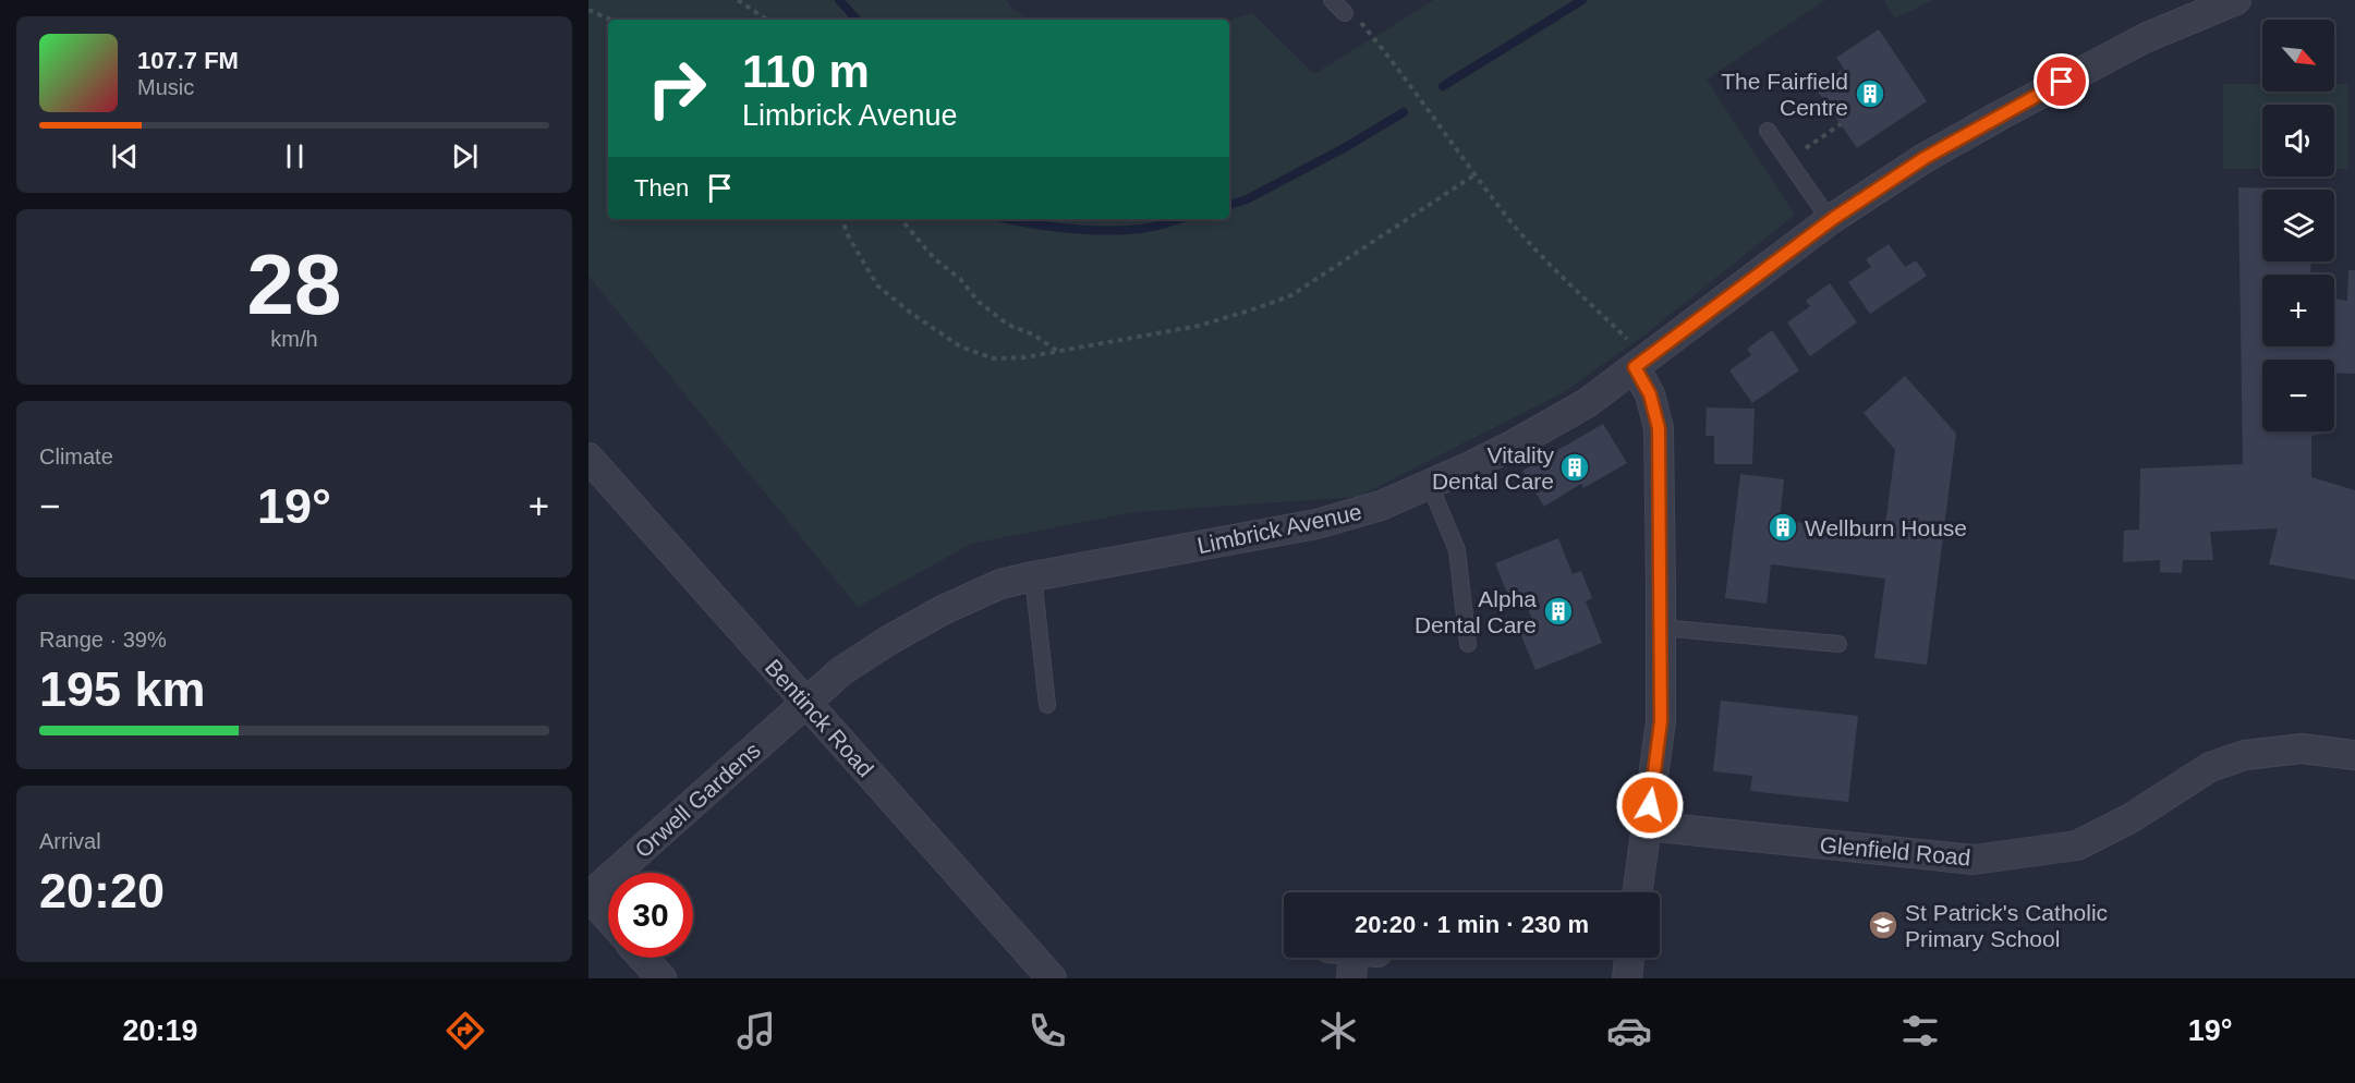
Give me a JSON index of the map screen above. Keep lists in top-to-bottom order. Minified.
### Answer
{"streets":{"street":["Limbrick Avenue","Bentinck Road","Orwell Gardens","Glenfield Road"]},"crossings":[["Limbrick Avenue","Bentinck Road"],["Limbrick Avenue","Orwell Gardens"],["Bentinck Road","Orwell Gardens"]],"places":{"building":["The Fairfield Centre","Vitality Dental Care","Wellburn House","Alpha Dental Care"],"school or university":["St Patrick's Catholic Primary School"]},"north":"bottom right","page":{"map_buttons":["+","−"],"turn":["110 m","Limbrick Avenue"],"song":["107.7 FM","Music"],"then":"Then","tile":[["28","km/h"],"Climate",["Range · 39%","195 km"],["Arrival","20:20"]],"heat":["−","19°","+"],"limit":"30","trip":"20:20 · 1 min · 230 m","tabs":["20:19","19°"]}}
